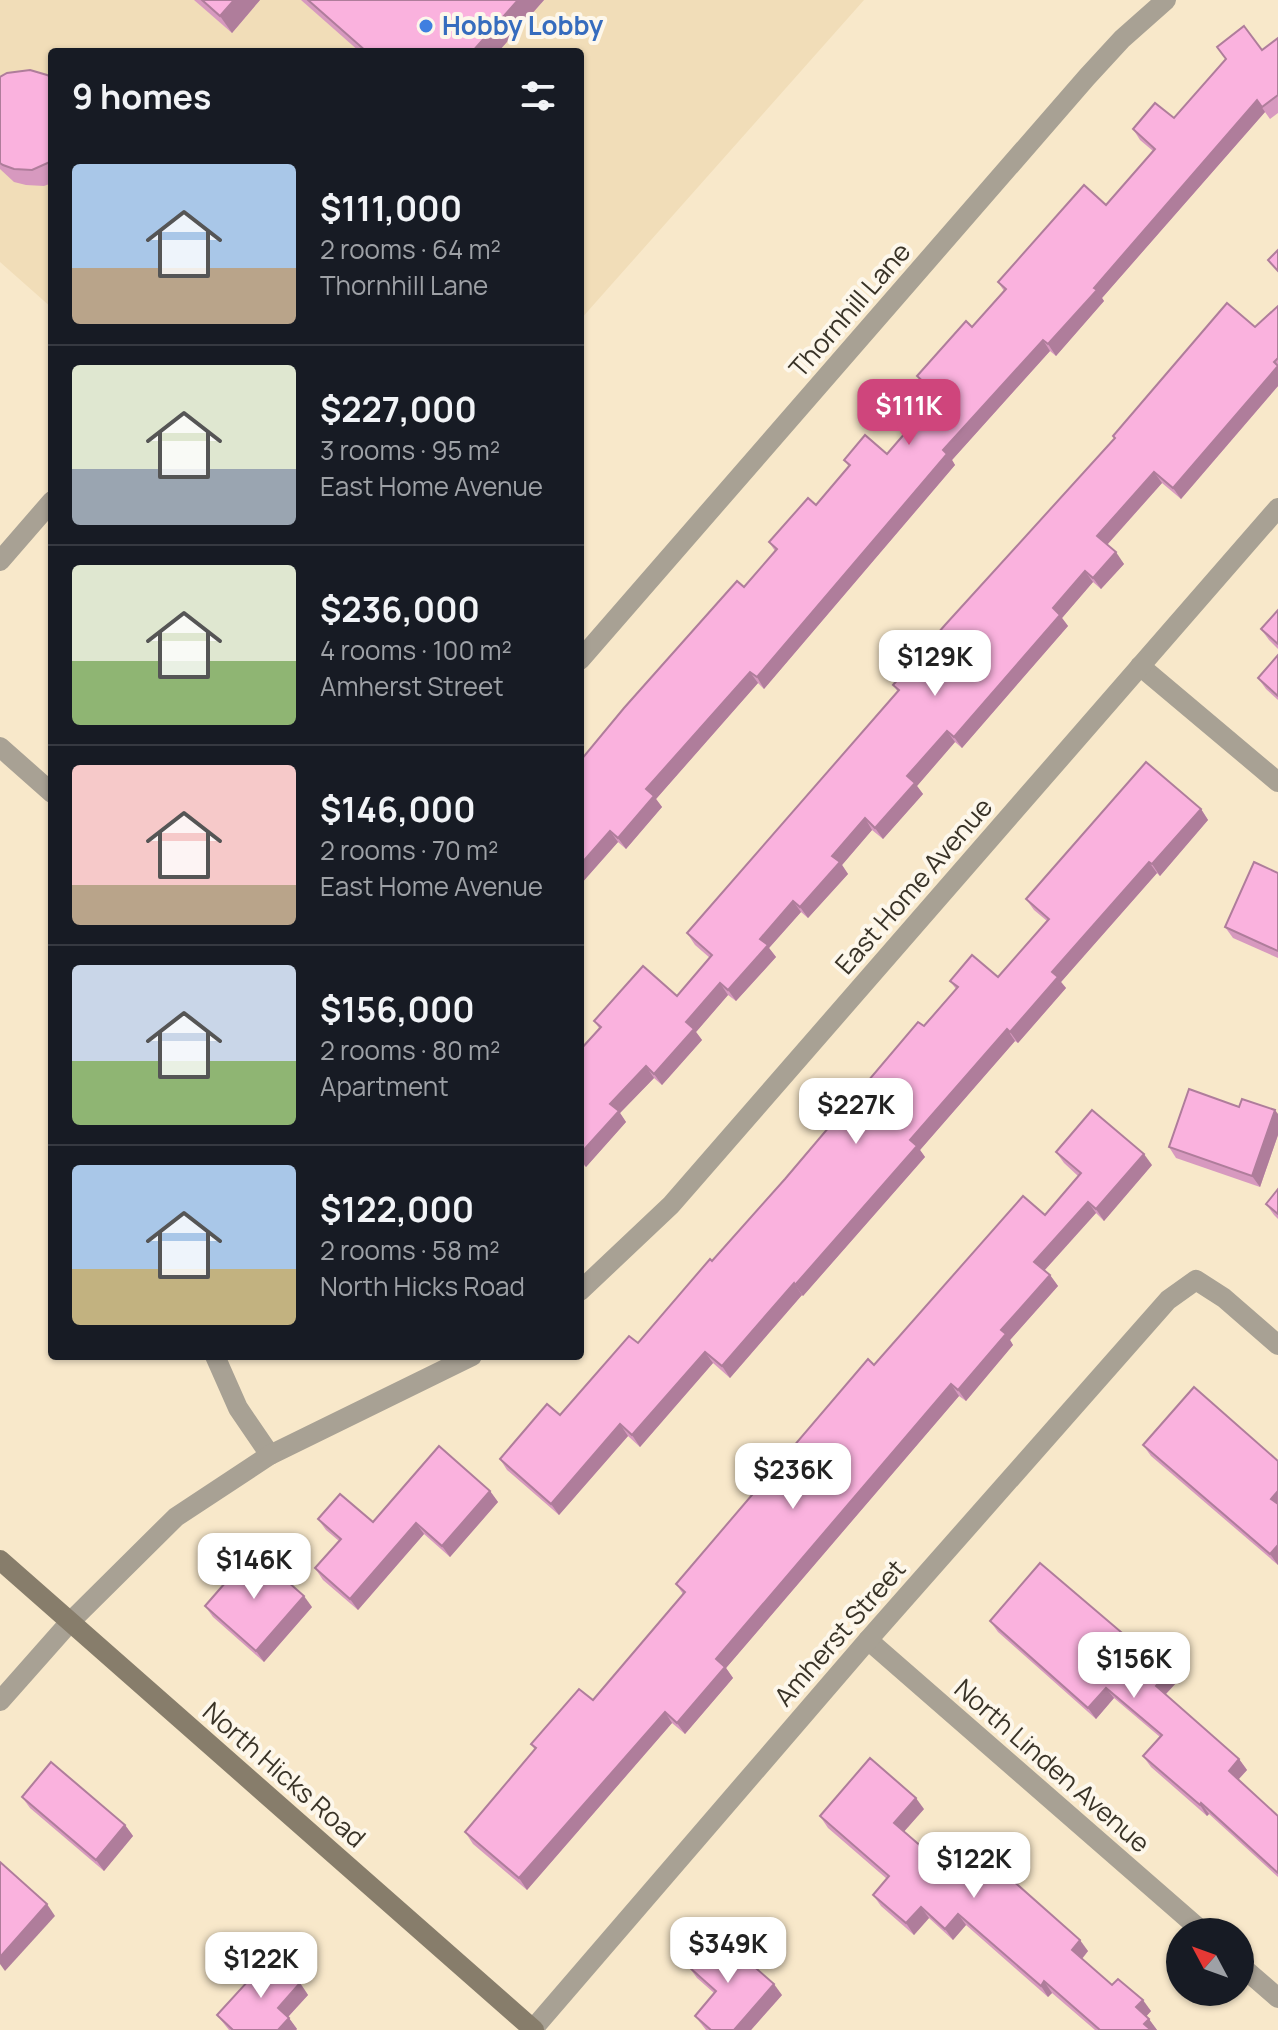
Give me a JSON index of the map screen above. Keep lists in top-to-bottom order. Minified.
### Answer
{"streets":{"main road":["North Hicks Road"],"street":["Thornhill Lane","East Home Avenue","Amherst Street","North Linden Avenue"]},"crossings":[["Amherst Street","North Linden Avenue"],["Amherst Street","North Hicks Road"]],"places":["Hobby Lobby"],"north":"top left","page":{"heading":"9 homes","list":[{"name":"$111,000","note":"2 rooms · 64 m² · Thornhill Lane"},{"name":"$227,000","note":"3 rooms · 95 m² · East Home Avenue"},{"name":"$236,000","note":"4 rooms · 100 m² · Amherst Street"},{"name":"$146,000","note":"2 rooms · 70 m² · East Home Avenue"},{"name":"$156,000","note":"2 rooms · 80 m² · Apartment"},{"name":"$122,000","note":"2 rooms · 58 m² · North Hicks Road"}],"price":["$111K","$129K","$227K","$236K","$146K","$156K","$122K","$349K","$122K"]}}
